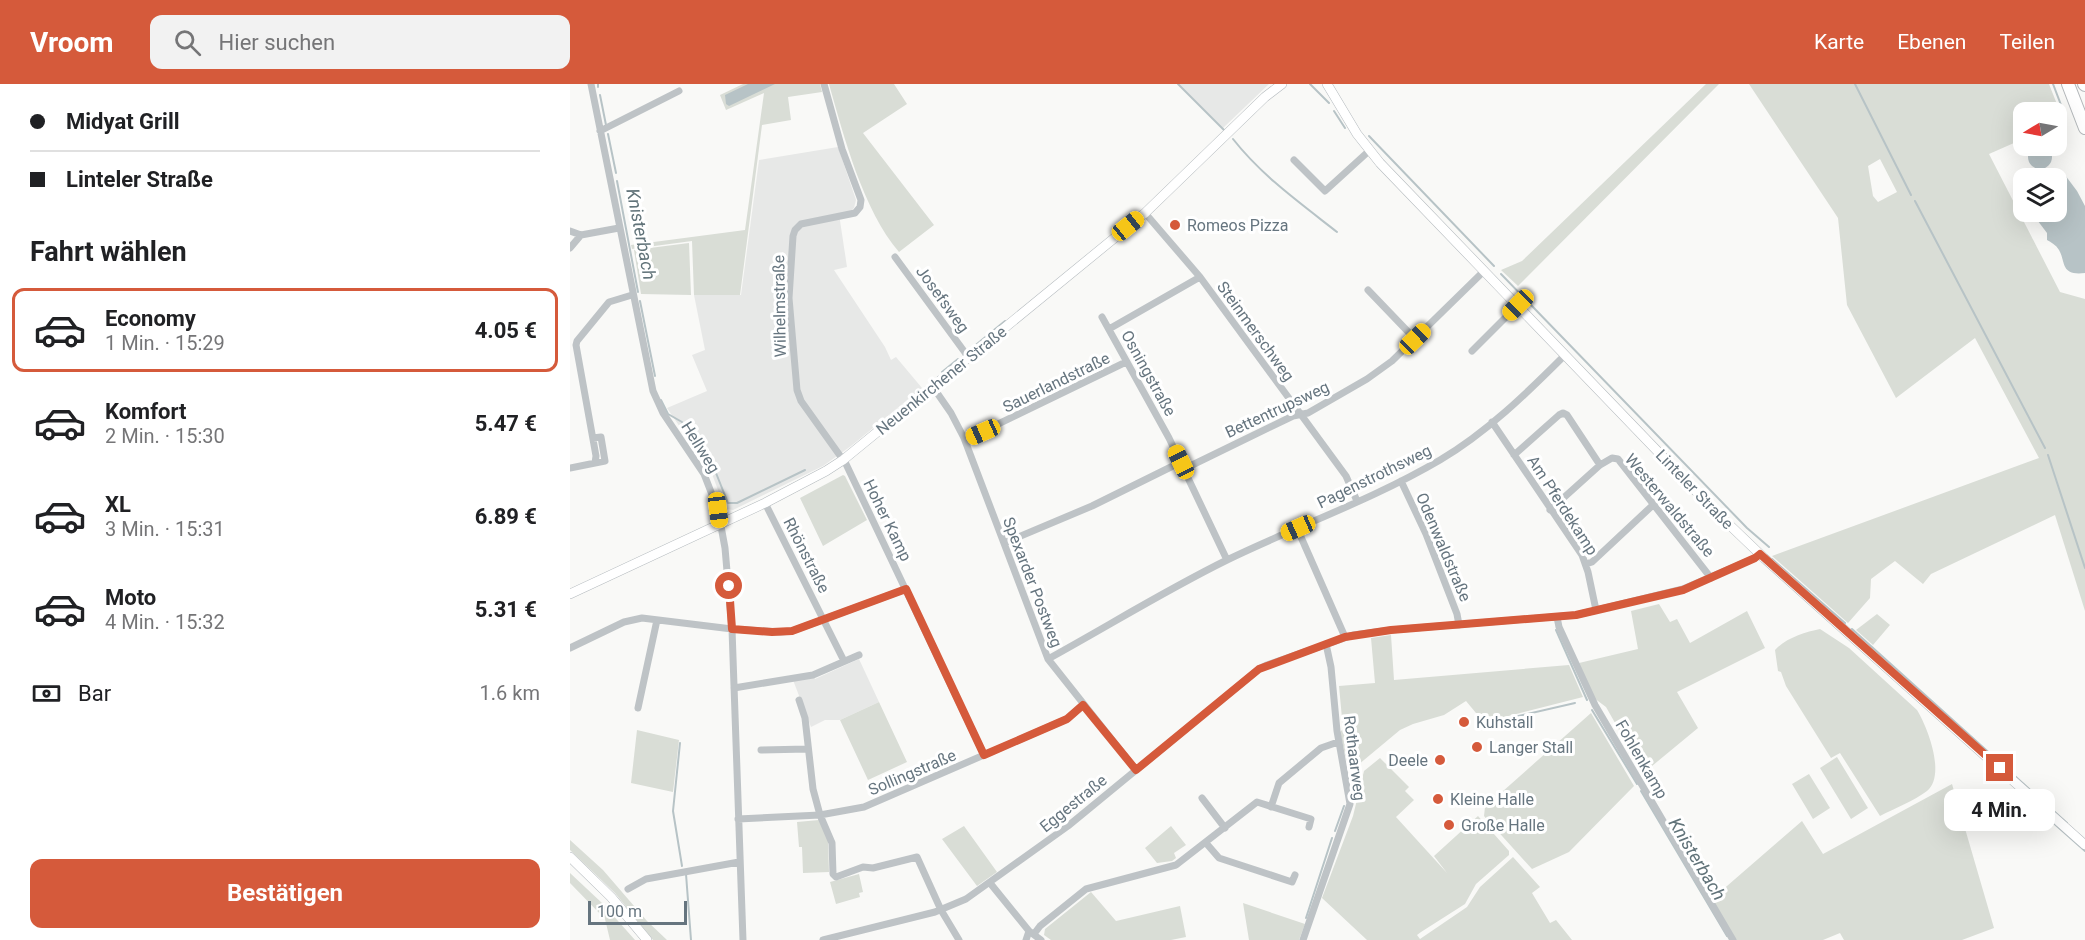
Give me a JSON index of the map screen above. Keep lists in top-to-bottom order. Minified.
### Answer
{"streets":{"street":["Josefsweg","Wilhelmstraße","Steinmerschweg","Osningstraße","Neuenkirchener Straße","Sauerlandstraße","Bettentrupsweg","Hellweg","Pagenstrothsweg","Linteler Straße","Am Pferdekamp","Westerwaldstraße","Hoher Kamp","Odenwaldstraße","Rhönstraße","Spexarder Postweg","Rothaarweg","Fohlenkamp","Sollingstraße","Eggestraße"]},"crossings":[["Josefsweg","Neuenkirchener Straße"],["Wilhelmstraße","Neuenkirchener Straße"],["Wilhelmstraße","Hoher Kamp"],["Steinmerschweg","Osningstraße"],["Steinmerschweg","Neuenkirchener Straße"],["Steinmerschweg","Bettentrupsweg"],["Steinmerschweg","Pagenstrothsweg"],["Osningstraße","Sauerlandstraße"],["Osningstraße","Bettentrupsweg"],["Osningstraße","Pagenstrothsweg"],["Neuenkirchener Straße","Hellweg"],["Neuenkirchener Straße","Hoher Kamp"],["Neuenkirchener Straße","Rhönstraße"],["Neuenkirchener Straße","Spexarder Postweg"],["Sauerlandstraße","Spexarder Postweg"],["Bettentrupsweg","Linteler Straße"],["Bettentrupsweg","Spexarder Postweg"],["Hellweg","Sollingstraße"],["Pagenstrothsweg","Linteler Straße"],["Pagenstrothsweg","Am Pferdekamp"],["Pagenstrothsweg","Odenwaldstraße"],["Pagenstrothsweg","Spexarder Postweg"],["Linteler Straße","Eggestraße"],["Am Pferdekamp","Westerwaldstraße"],["Am Pferdekamp","Eggestraße"],["Westerwaldstraße","Eggestraße"],["Hoher Kamp","Sollingstraße"],["Odenwaldstraße","Eggestraße"],["Spexarder Postweg","Sollingstraße"],["Spexarder Postweg","Eggestraße"],["Rothaarweg","Eggestraße"],["Fohlenkamp","Eggestraße"]],"water":["Knisterbach"],"places":["Romeos Pizza","Kuhstall","Langer Stall","Deele","Kleine Halle","Große Halle"],"scale_bar":"100 m","north":"left","page":{"header":"Vroom","search":"Hier suchen","nav":["Karte","Ebenen","Teilen"],"banner":["Midyat Grill","Linteler Straße"],"heading":"Fahrt wählen","list":[{"name":"Economy","note":"1 Min. · 15:29","value":"4.05 €"},{"name":"Komfort","note":"2 Min. · 15:30","value":"5.47 €"},{"name":"XL","note":"3 Min. · 15:31","value":"6.89 €"},{"name":"Moto","note":"4 Min. · 15:32","value":"5.31 €"}],"pay":["Bar","1.6 km"],"bubble":"4 Min.","buttons":"Bestätigen","scale":"100 m"}}
